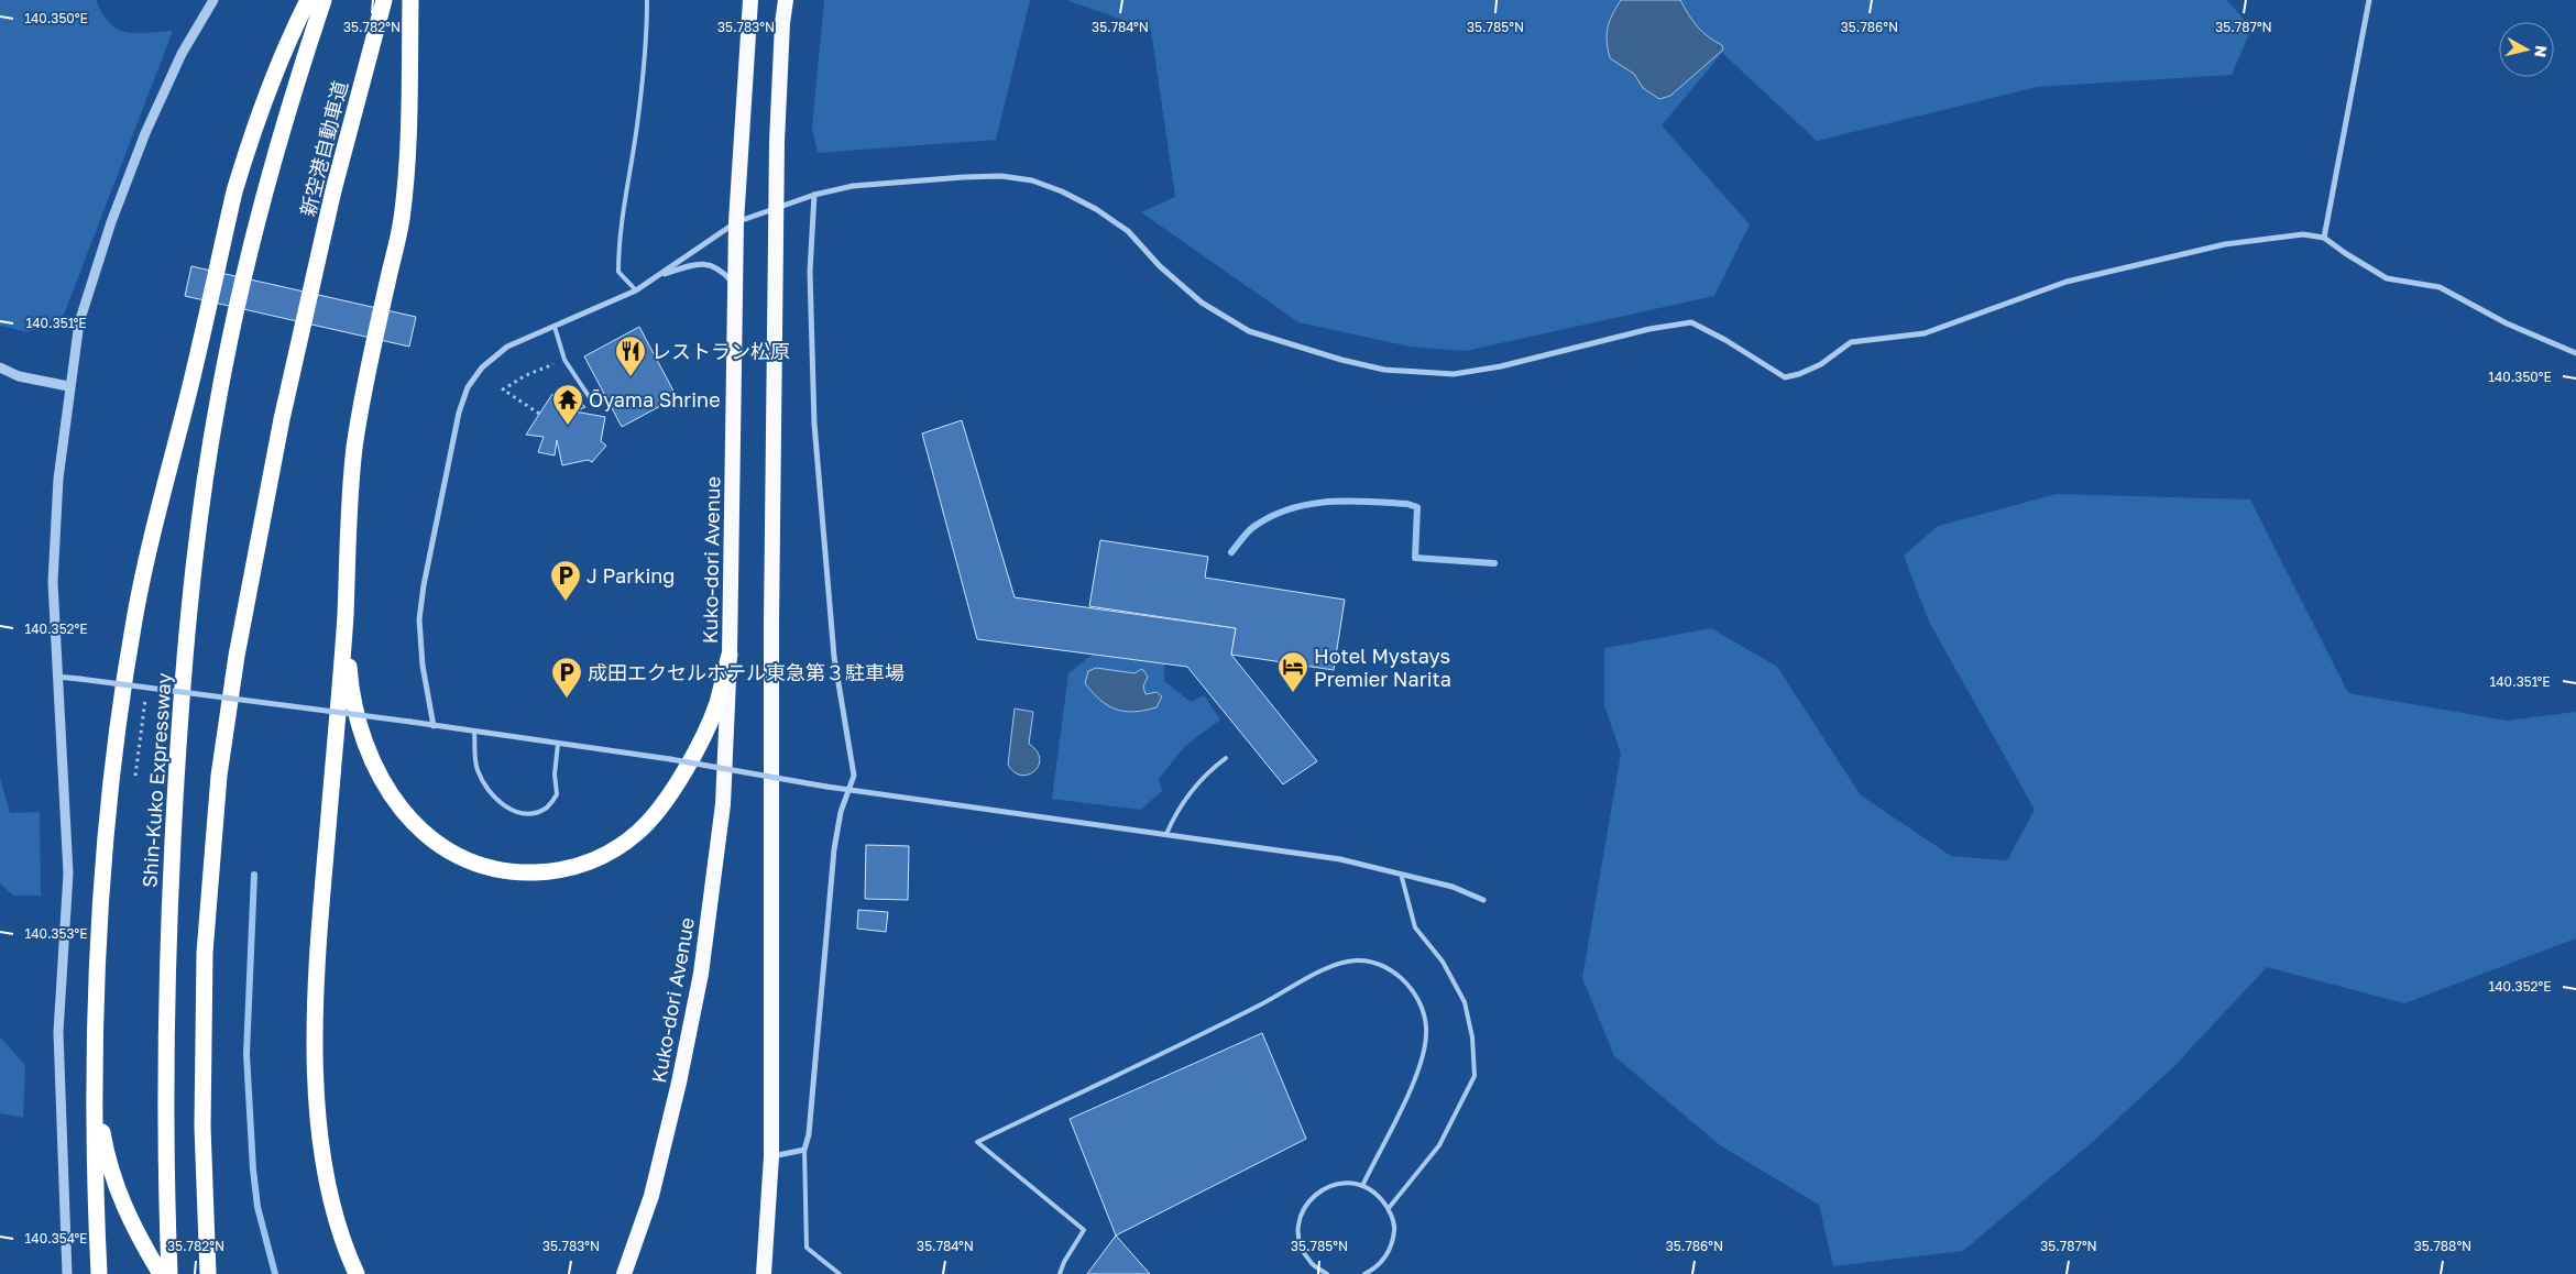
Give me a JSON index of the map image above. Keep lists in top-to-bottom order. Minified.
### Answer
{"streets":{"highway":["新空港自動車道","Kuko-dori Avenue"]},"places":{"restaurant":["レストラン松原"],"temple":["Ōyama Shrine"],"parking":["J Parking","成田エクセルホテル東急第３駐車場"],"hotel":["Hotel Mystays Premier Narita"]},"north":"right","coordinates":["140.350°E","35.782°N","35.783°N","35.784°N","35.785°N","35.786°N","35.787°N","140.351°E","140.352°E","140.353°E","140.354°E","35.788°N"]}
